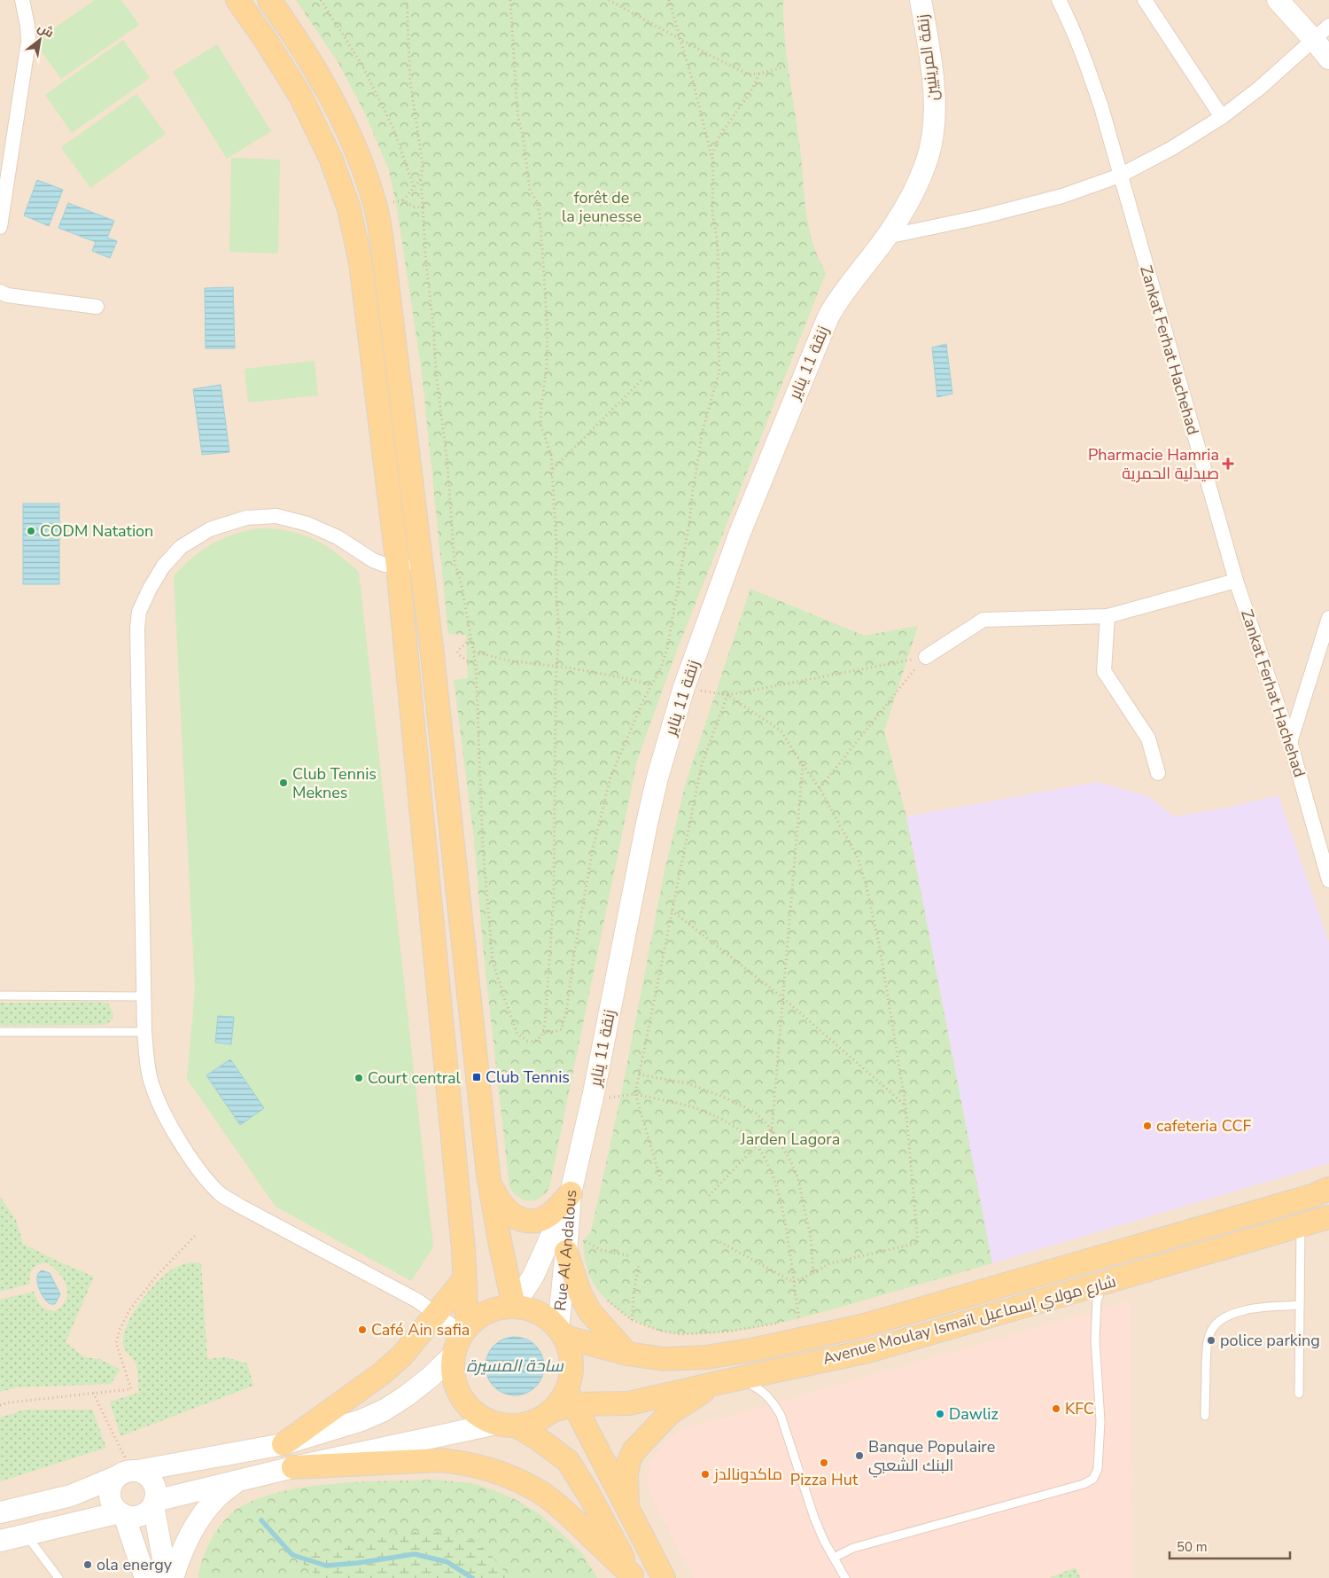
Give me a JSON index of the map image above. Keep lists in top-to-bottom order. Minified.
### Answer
{"streets":{"main road":["زنقة المرينيين","زنقة 11 يناير","Rue Al Andalous","Avenue Moulay Ismail شارع مولاي إسماعيل"],"street":["Zankat Ferhat Hachehad"]},"crossings":[["زنقة المرينيين","زنقة 11 يناير"],["زنقة 11 يناير","Rue Al Andalous"],["Rue Al Andalous","Avenue Moulay Ismail شارع مولاي إسماعيل"]],"water":["ساحة المسيرة"],"parks":["forêt de la jeunesse","Jarden Lagora"],"places":{"health":["Pharmacie Hamria صيدلية الحمرية"],"other":["CODM Natation","Club Tennis Meknes","Court central","cafeteria CCF","Café Ain safia","police parking","KFC","Dawliz","Banque Populaire البنك الشعبي","Pizza Hut","ماكدونالدز","ola energy"],"transit":["Club Tennis"]},"scale_bar":"50 m","north":"top right"}
